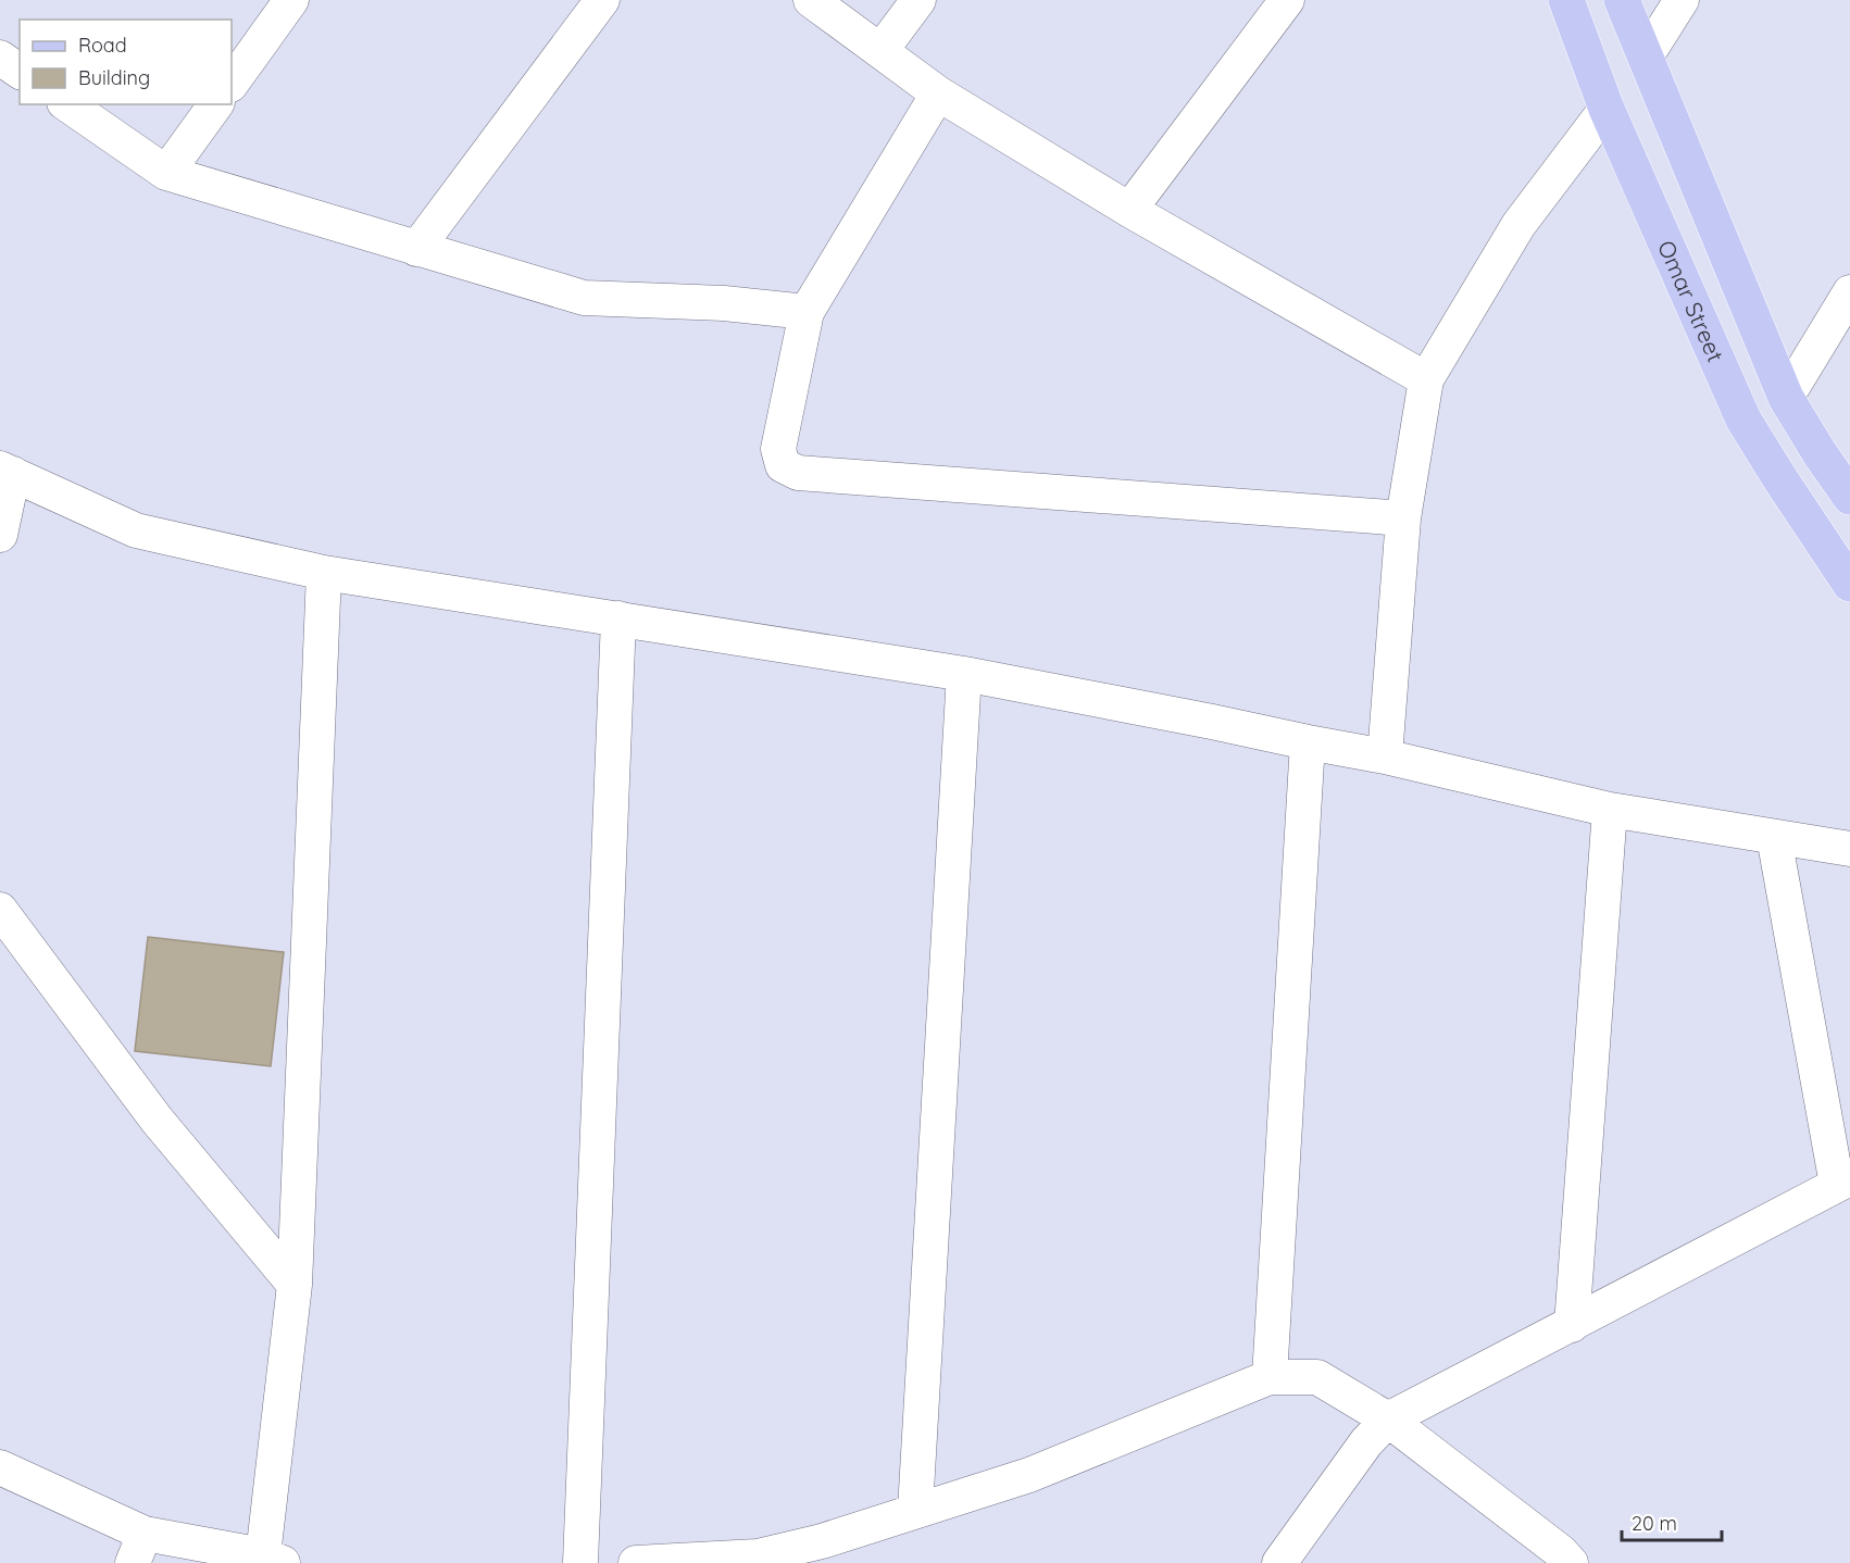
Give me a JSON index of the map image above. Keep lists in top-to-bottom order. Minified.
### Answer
{"streets":{"main road":["Omar Street"]},"legend":["Road","Building"],"scale_bar":"20 m"}
